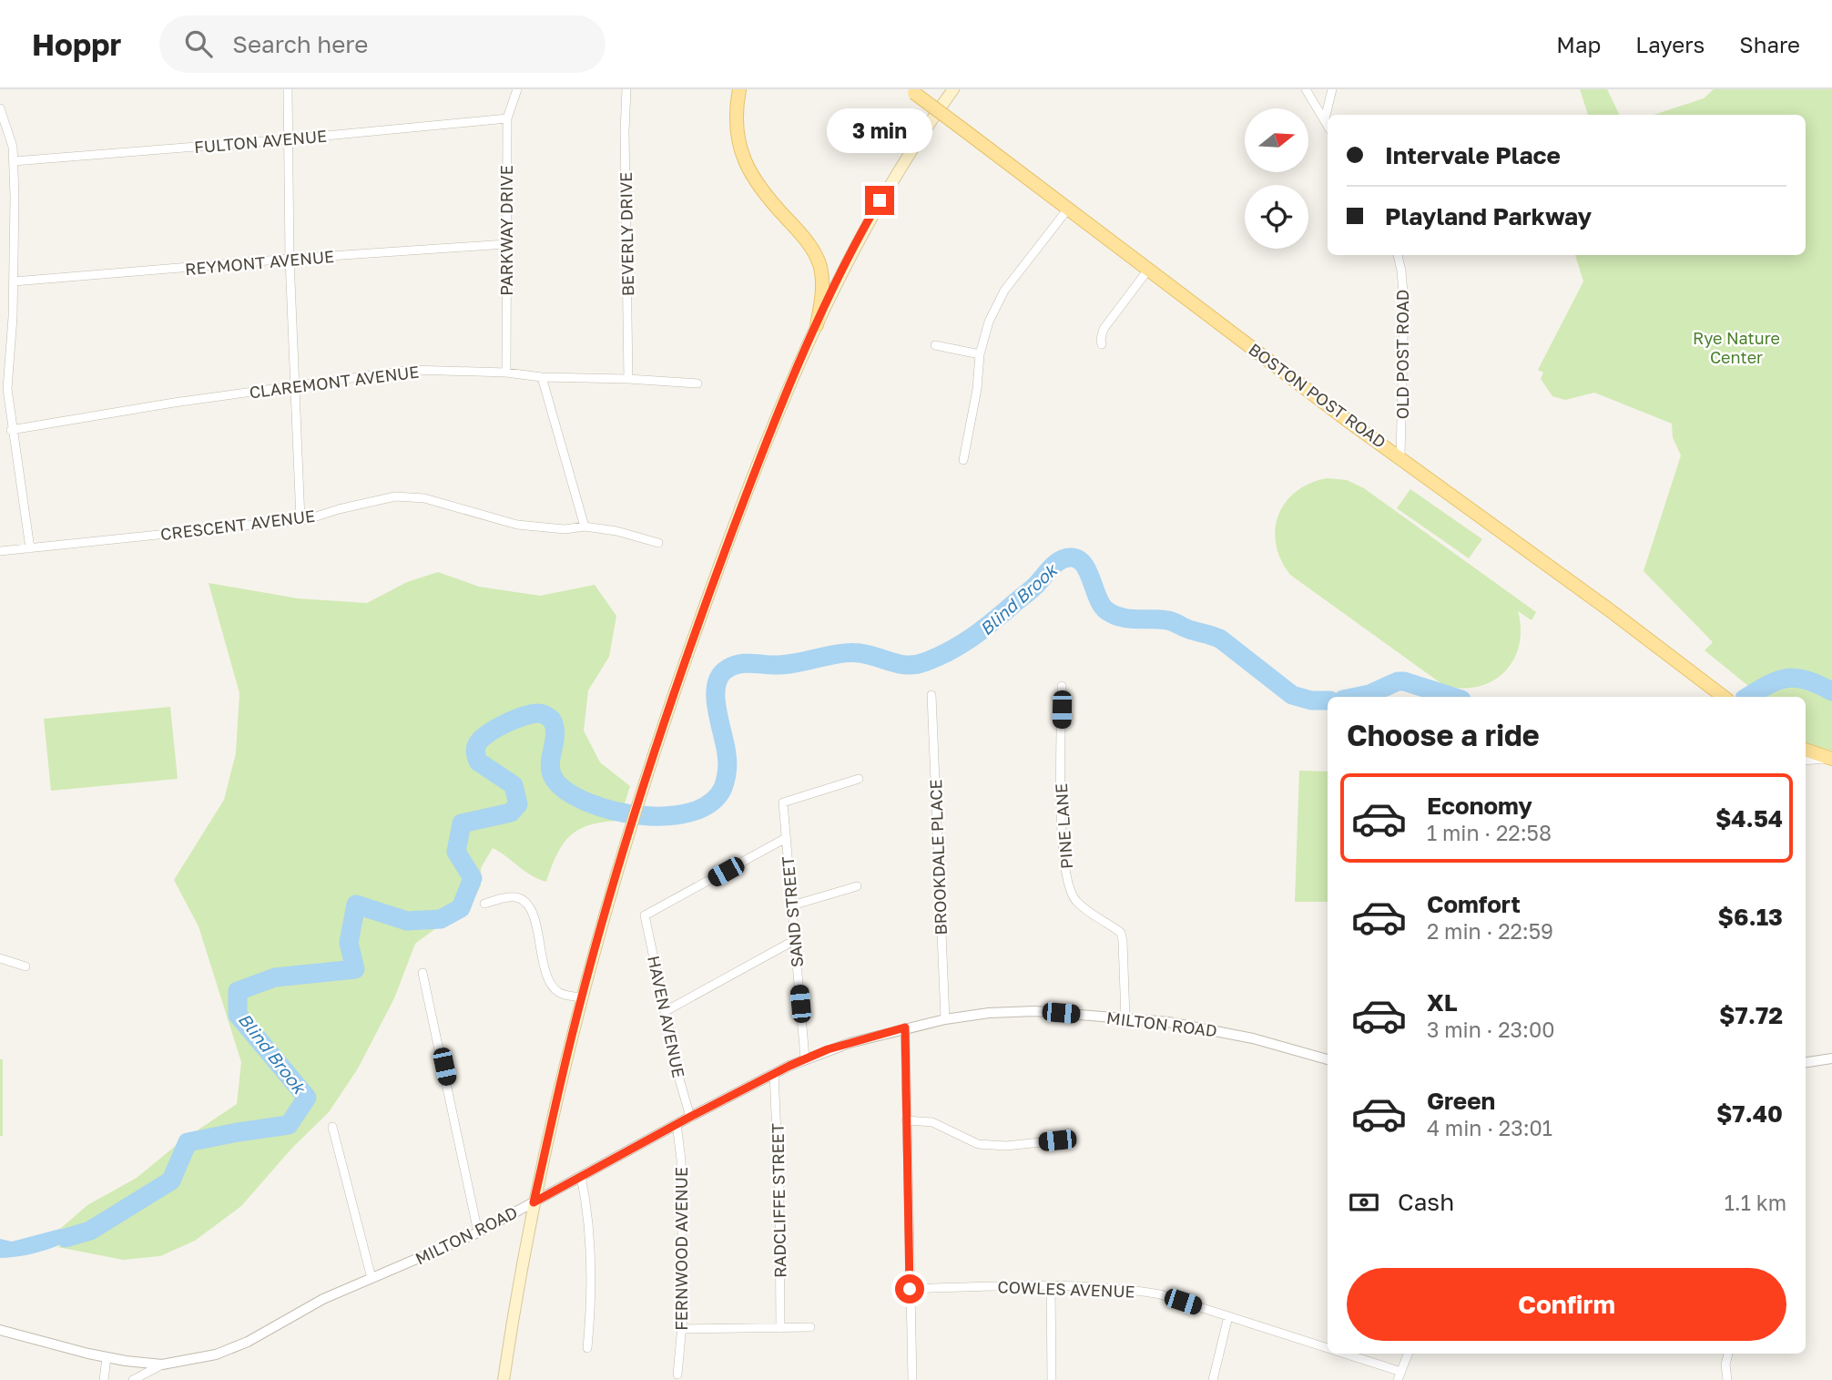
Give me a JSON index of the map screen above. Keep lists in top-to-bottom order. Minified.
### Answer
{"streets":{"main road":["BOSTON POST ROAD"],"street":["FULTON AVENUE","PARKWAY DRIVE","BEVERLY DRIVE","REYMONT AVENUE","OLD POST ROAD","CLAREMONT AVENUE","CRESCENT AVENUE","PINE LANE","BROOKDALE PLACE","SAND STREET","HAVEN AVENUE","MILTON ROAD","RADCLIFFE STREET","FERNWOOD AVENUE","COWLES AVENUE"]},"crossings":[["FULTON AVENUE","PARKWAY DRIVE"],["PARKWAY DRIVE","REYMONT AVENUE"],["PARKWAY DRIVE","CLAREMONT AVENUE"],["BEVERLY DRIVE","CLAREMONT AVENUE"],["OLD POST ROAD","BOSTON POST ROAD"],["PINE LANE","MILTON ROAD"],["BROOKDALE PLACE","MILTON ROAD"],["SAND STREET","HAVEN AVENUE"],["SAND STREET","MILTON ROAD"],["HAVEN AVENUE","MILTON ROAD"],["MILTON ROAD","RADCLIFFE STREET"],["MILTON ROAD","FERNWOOD AVENUE"]],"water":["Blind Brook"],"parks":["Rye Nature Center"],"north":"right","page":{"header":"Hoppr","search":"Search here","nav":["Map","Layers","Share"],"bubble":"3 min","banner":["Intervale Place","Playland Parkway"],"heading":"Choose a ride","list":[{"name":"Economy","note":"1 min · 22:58","value":"$4.54"},{"name":"Comfort","note":"2 min · 22:59","value":"$6.13"},{"name":"XL","note":"3 min · 23:00","value":"$7.72"},{"name":"Green","note":"4 min · 23:01","value":"$7.40"}],"pay":["Cash","1.1 km"],"buttons":"Confirm"}}
